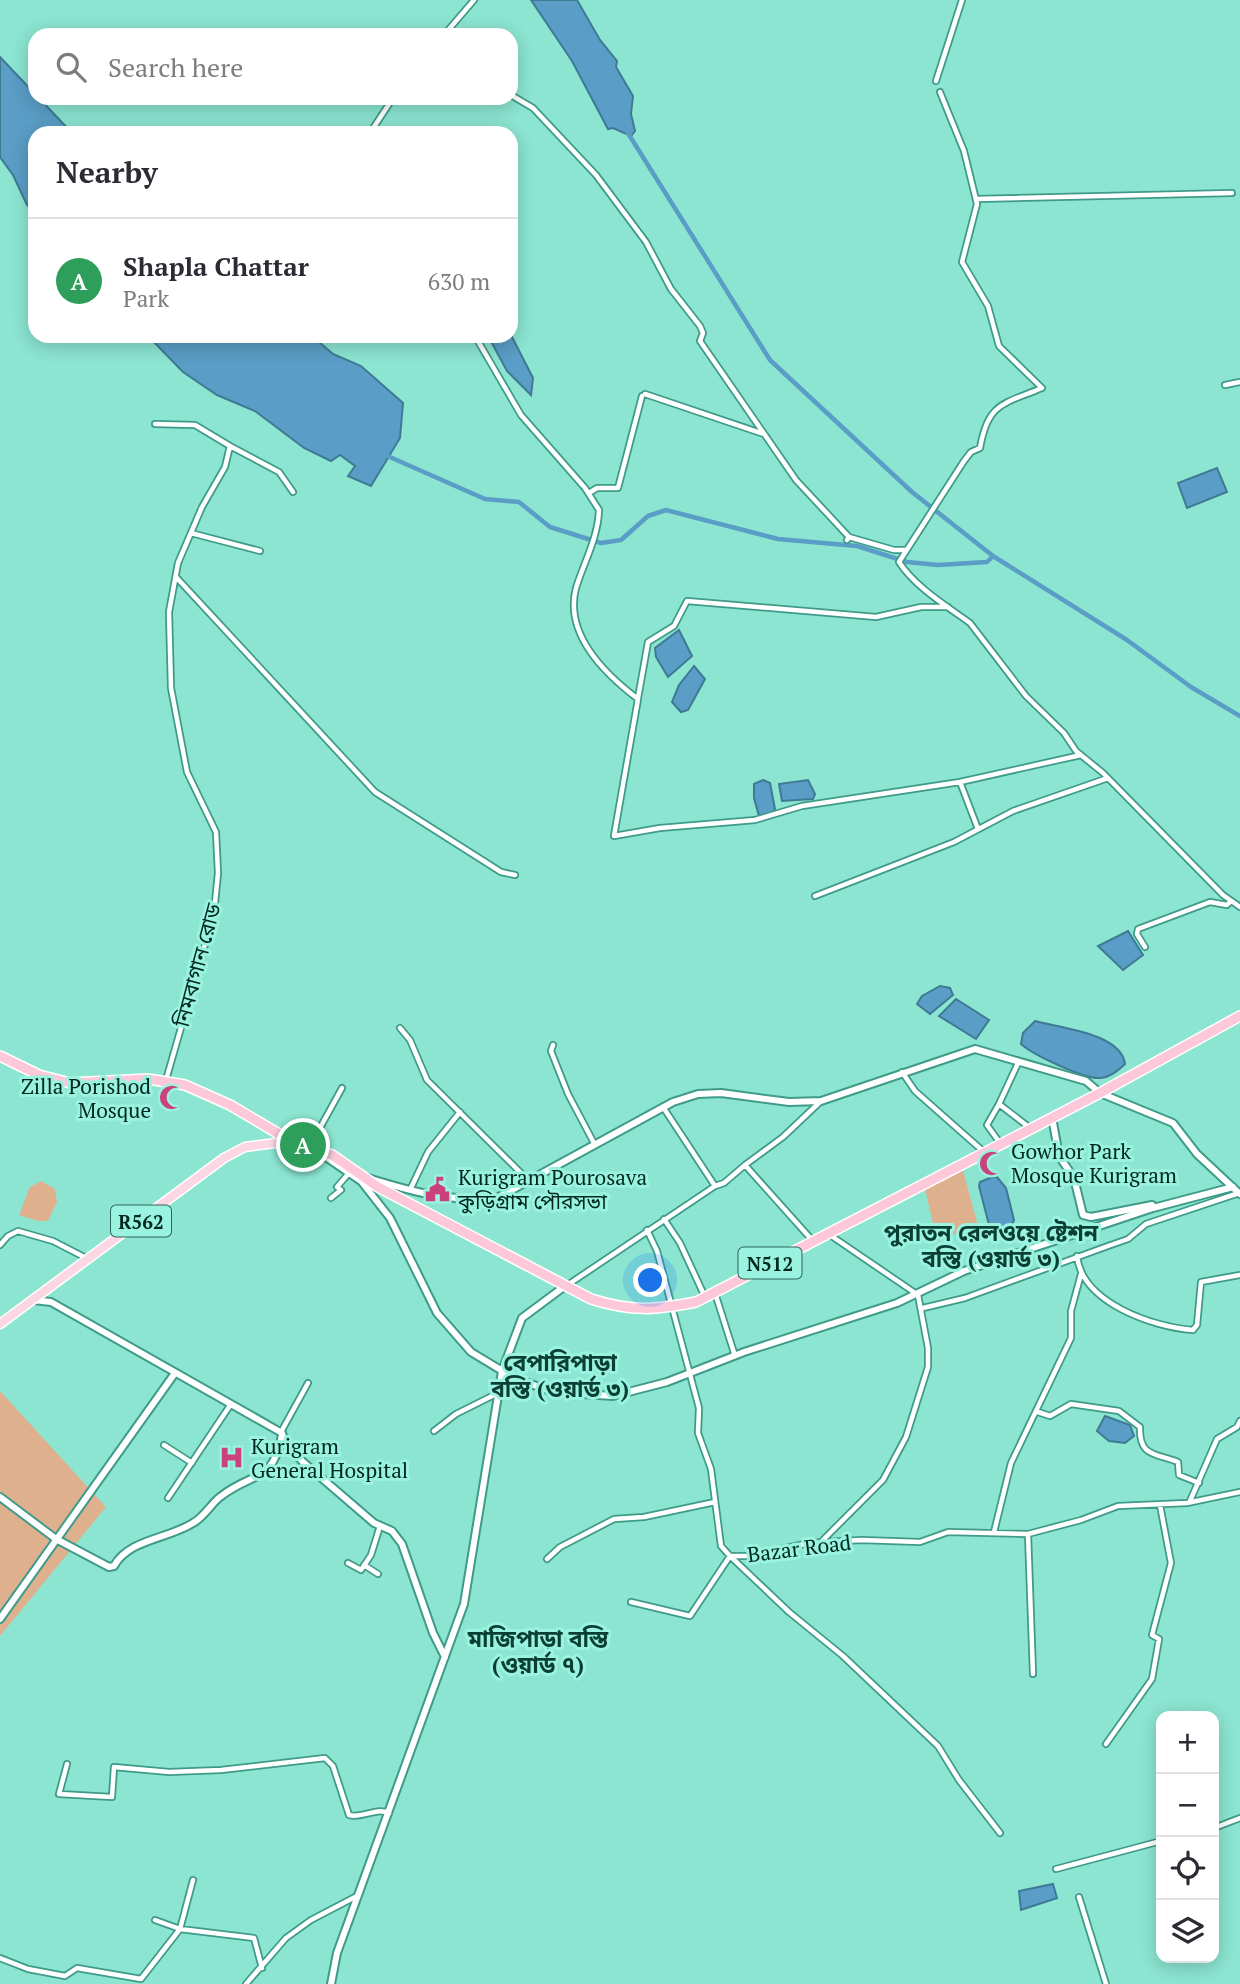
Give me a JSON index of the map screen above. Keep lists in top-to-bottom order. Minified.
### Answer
{"streets":{"highway":["N512"],"main road":["R562"],"street":["নিমবাগান রোড","Bazar Road"]},"crossings":[["R562","N512"],["N512","Bazar Road"]],"districts":["পুরাতন রেলওয়ে ষ্টেশন বস্তি (ওয়ার্ড ৩)","বেপারিপাড়া বস্তি (ওয়ার্ড ৩)","মাজিপাড়া বস্তি (ওয়ার্ড ৭)"],"places":{"mosque":["Zilla Porishod Mosque","Gowhor Park Mosque Kurigram"],"public building":["Kurigram Pourosava কুড়িগ্রাম পৌরসভা"],"hospital":["Kurigram General Hospital"]},"page":{"search":"Search here","heading":"Nearby","list":[{"mark":"A","name":"Shapla Chattar","note":"Park","value":"630 m"}],"pins":"A","map_buttons":["+","−"]}}
